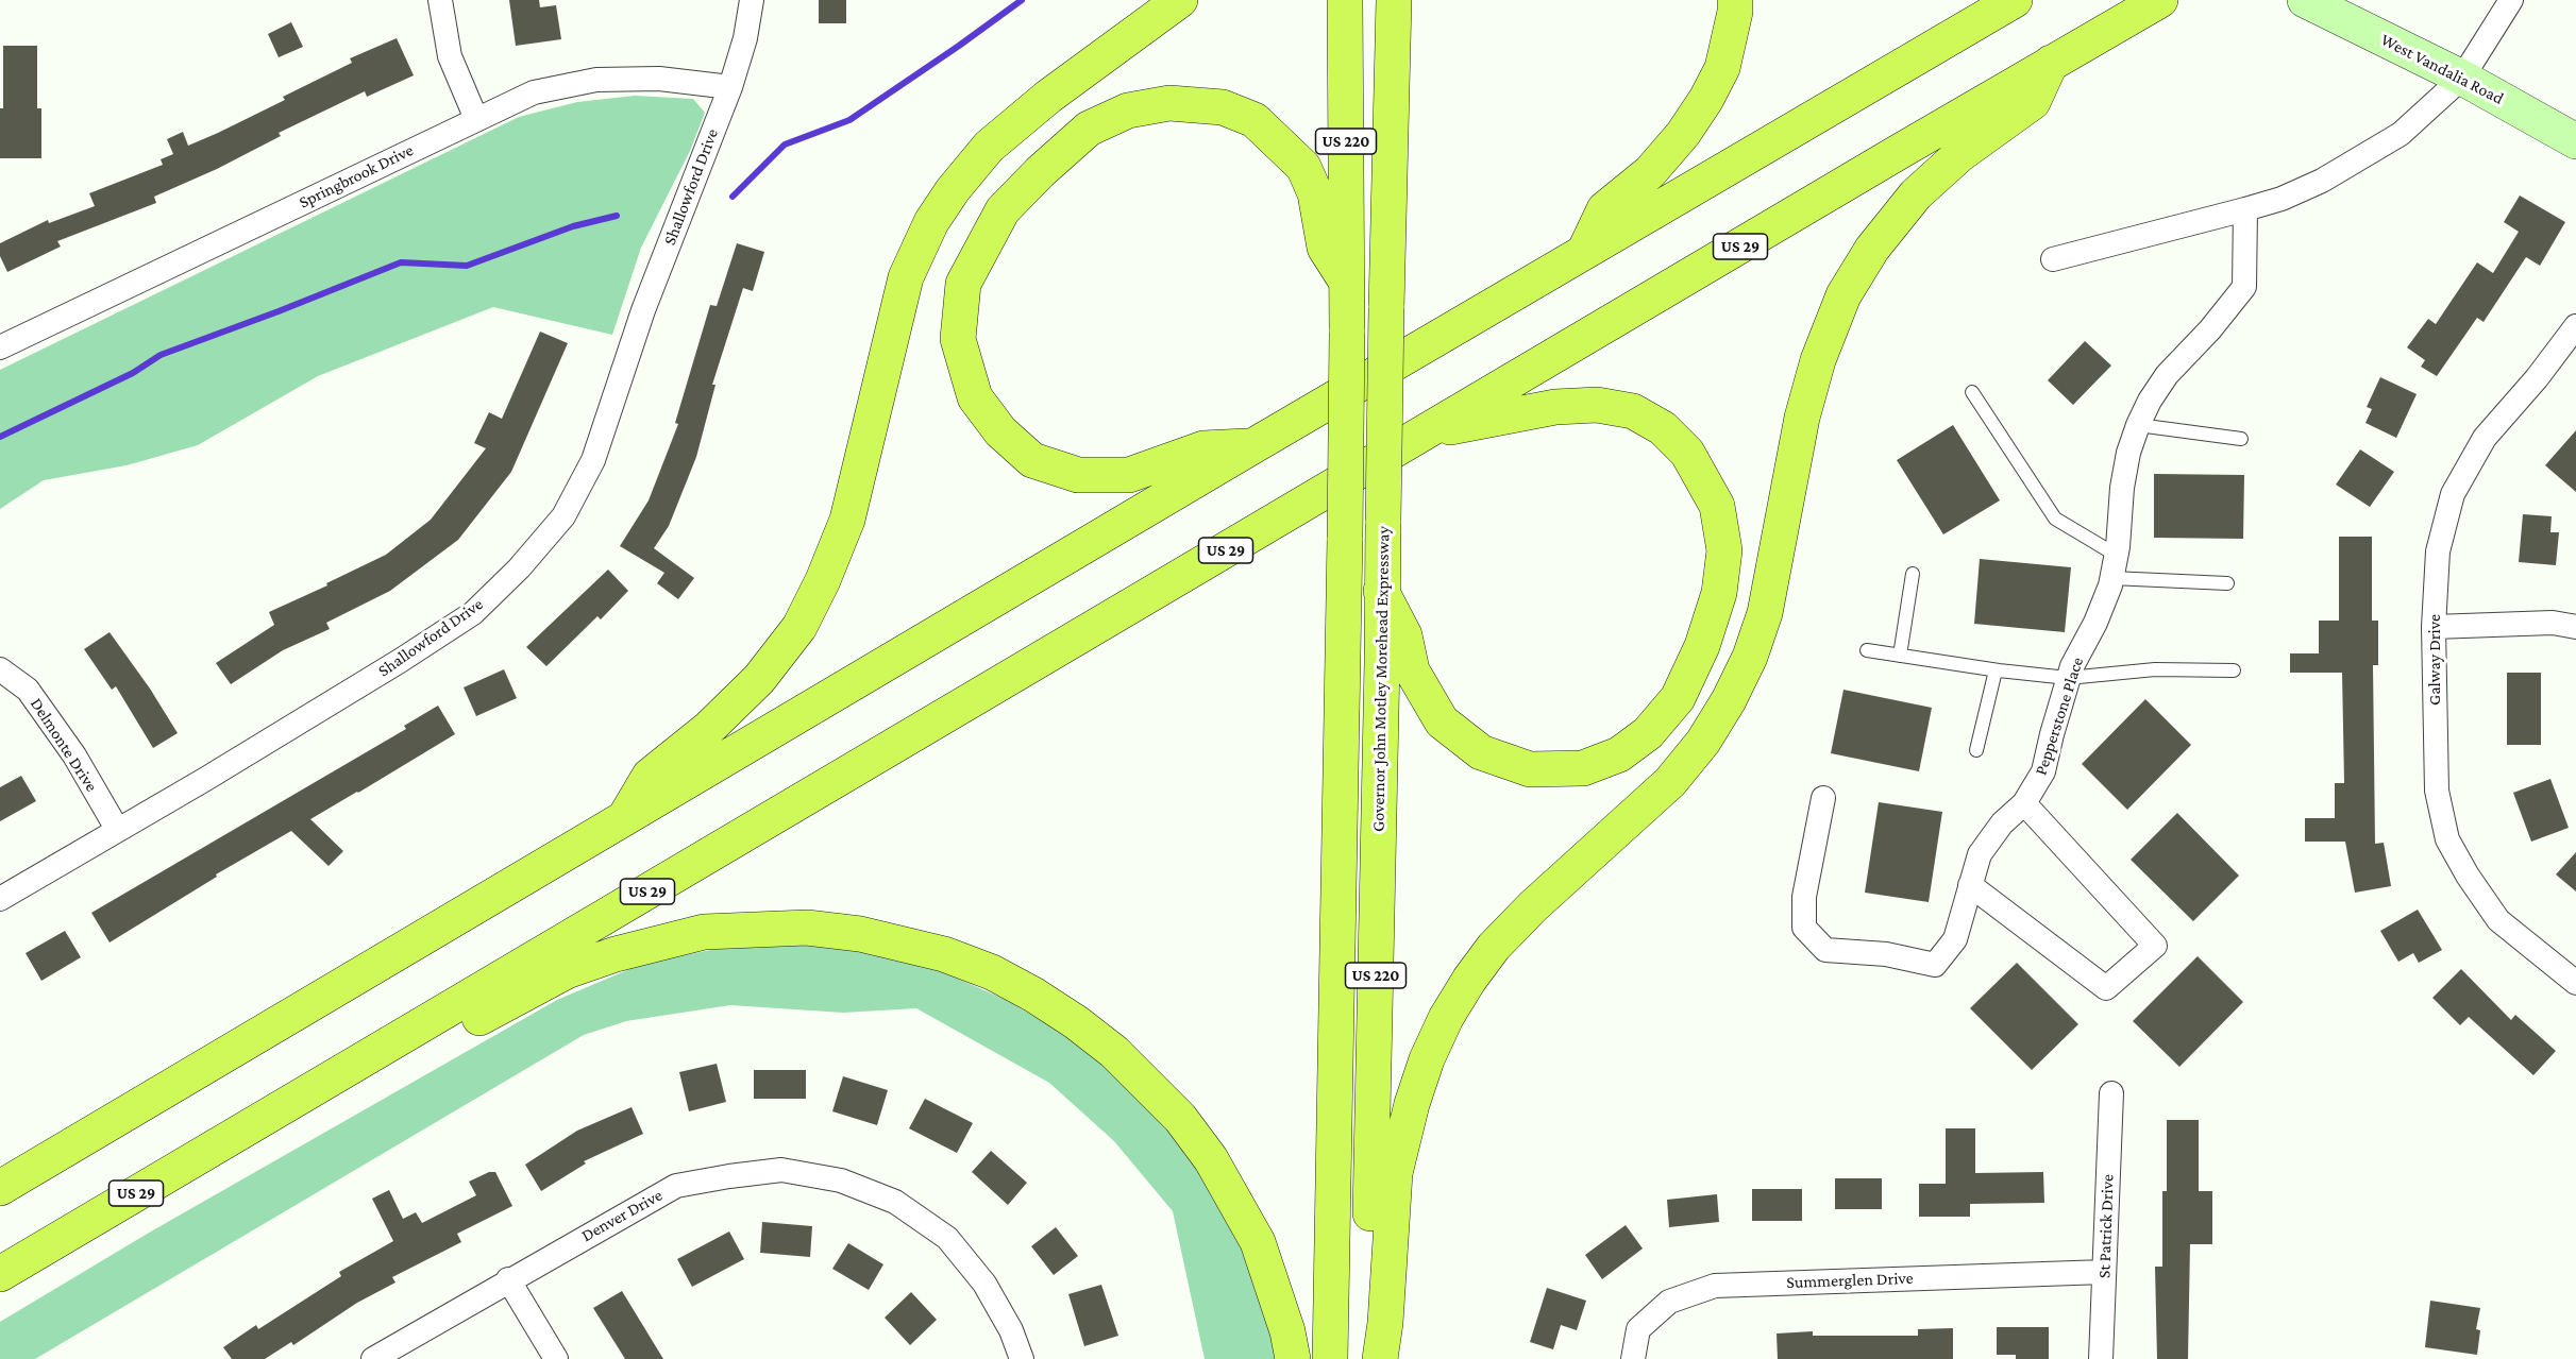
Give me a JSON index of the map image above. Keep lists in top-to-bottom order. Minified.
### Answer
{"streets":{"highway":["US 220","US 29","Governor John Motley Morehead Expressway"],"main road":["West Vandalia Road"],"street":["Springbrook Drive","Shallowford Drive","Galway Drive","Pepperstone Place","Delmonte Drive","Denver Drive","St Patrick Drive","Summerglen Drive"]},"crossings":[["Springbrook Drive","Shallowford Drive"],["Shallowford Drive","Delmonte Drive"],["St Patrick Drive","Summerglen Drive"]]}
